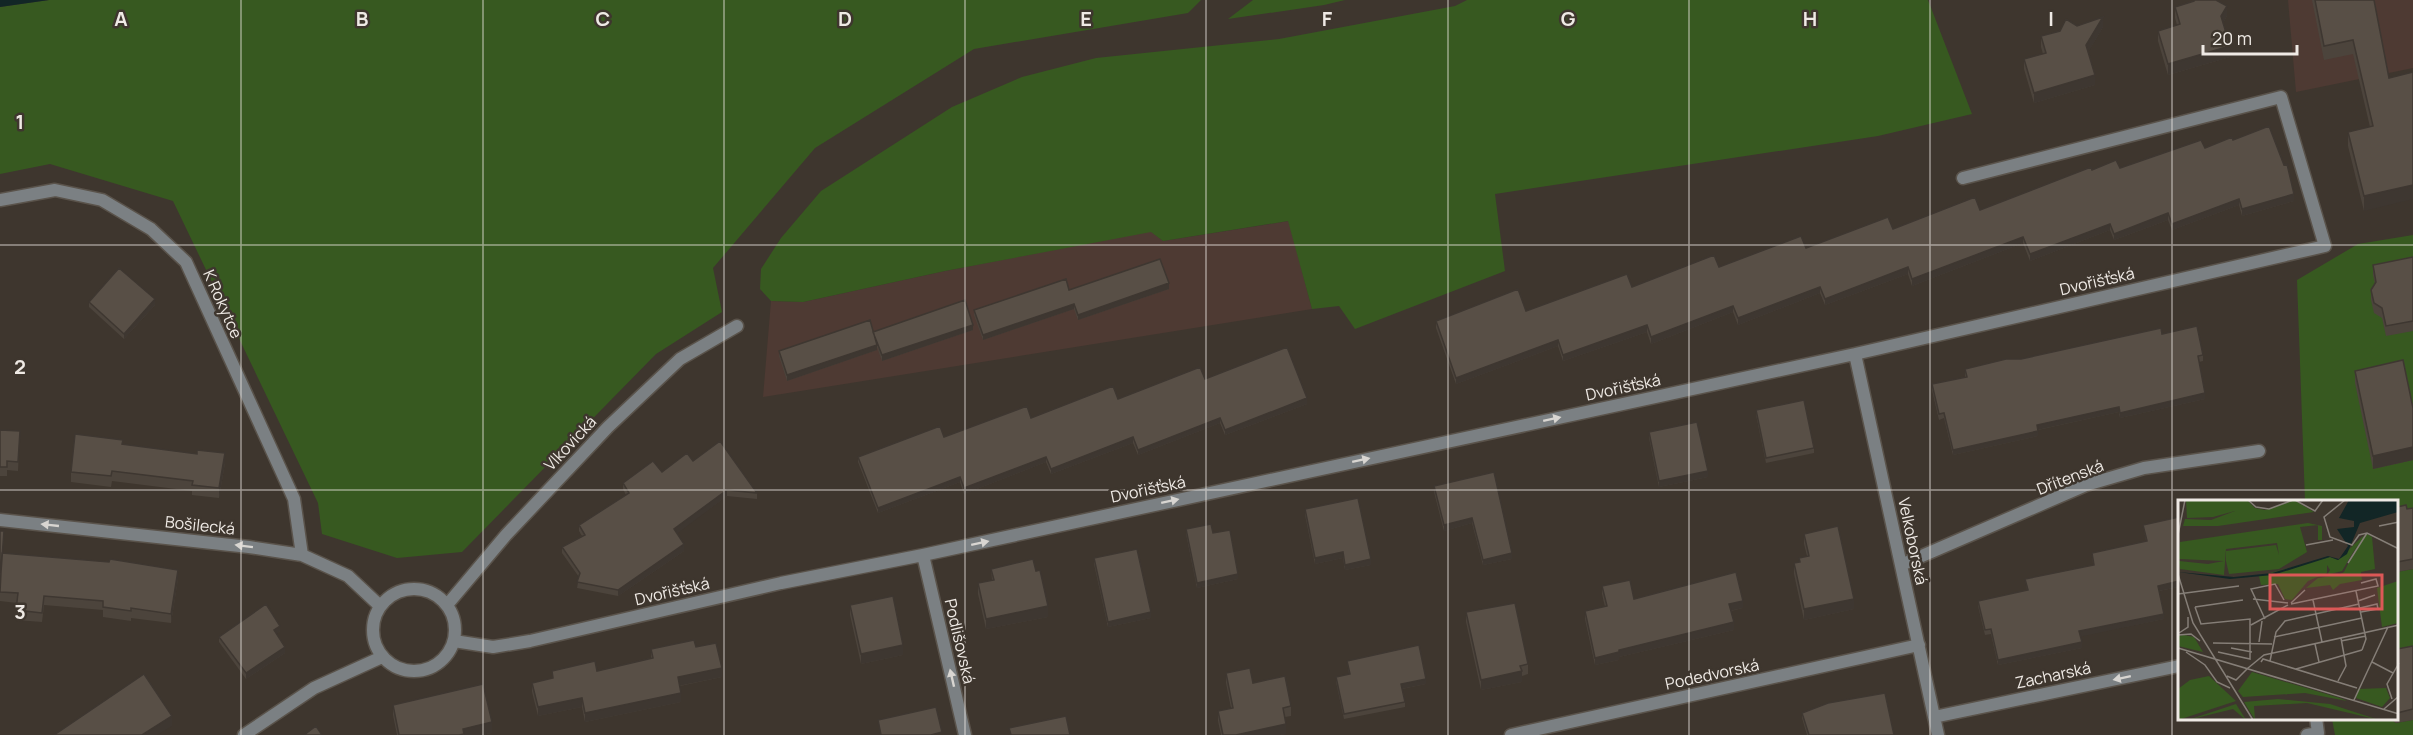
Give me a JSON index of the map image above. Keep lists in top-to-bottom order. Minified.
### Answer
{"streets":{"street":["Dvořišťská","K Rokytce","Vlkovická","Dřítenská","Bošilecká","Velkoborská","Podlišovská","Podedvorská","Zacharská"]},"crossings":[["Dvořišťská","Vlkovická"],["Dvořišťská","Bošilecká"],["Dvořišťská","Velkoborská"],["Dvořišťská","Podlišovská"],["K Rokytce","Bošilecká"],["Vlkovická","Bošilecká"],["Dřítenská","Velkoborská"],["Velkoborská","Podedvorská"],["Velkoborská","Zacharská"]],"one_way":["Dvořišťská","Bošilecká","Podlišovská","Zacharská"],"scale_bar":"20 m","grid":{"columns":["A","B","C","D","E","F","G","H","I"],"rows":["1","2","3"]}}
